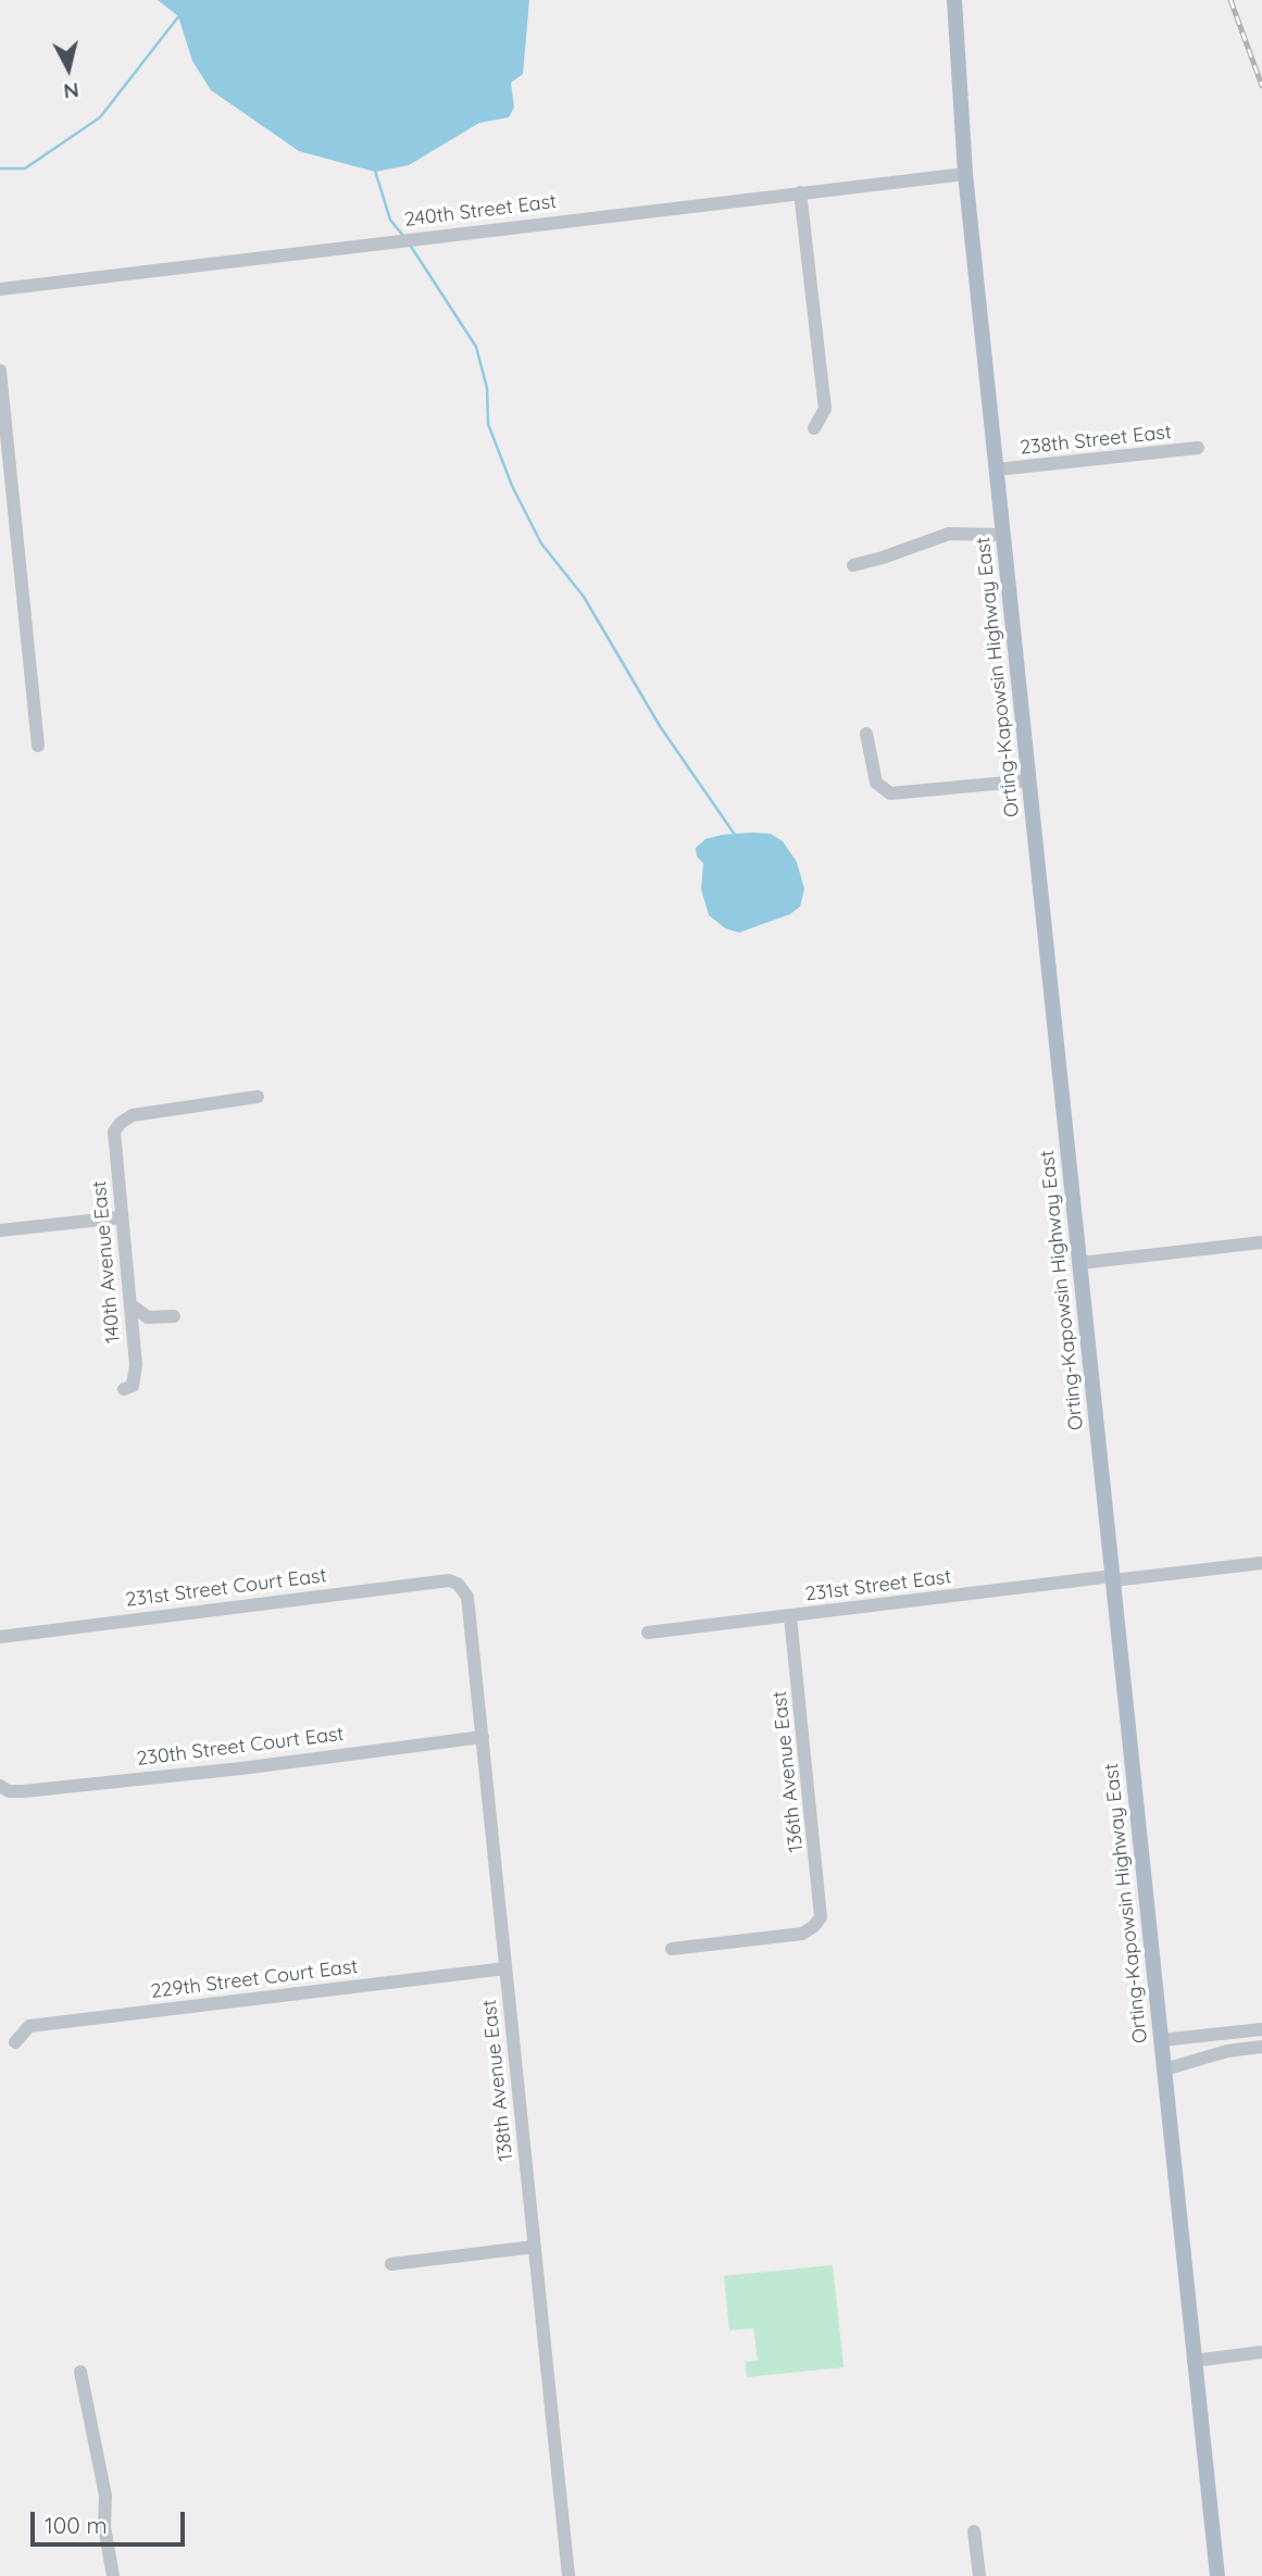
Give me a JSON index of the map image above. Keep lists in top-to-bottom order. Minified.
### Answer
{"streets":{"main road":["Orting-Kapowsin Highway East"],"street":["240th Street East","238th Street East","140th Avenue East","231st Street East","231st Street Court East","230th Street Court East","136th Avenue East","229th Street Court East","138th Avenue East"]},"crossings":[["240th Street East","Orting-Kapowsin Highway East"],["238th Street East","Orting-Kapowsin Highway East"],["Orting-Kapowsin Highway East","231st Street East"],["231st Street East","136th Avenue East"],["231st Street Court East","138th Avenue East"],["230th Street Court East","138th Avenue East"],["229th Street Court East","138th Avenue East"]],"scale_bar":"100 m","north":"bottom"}
